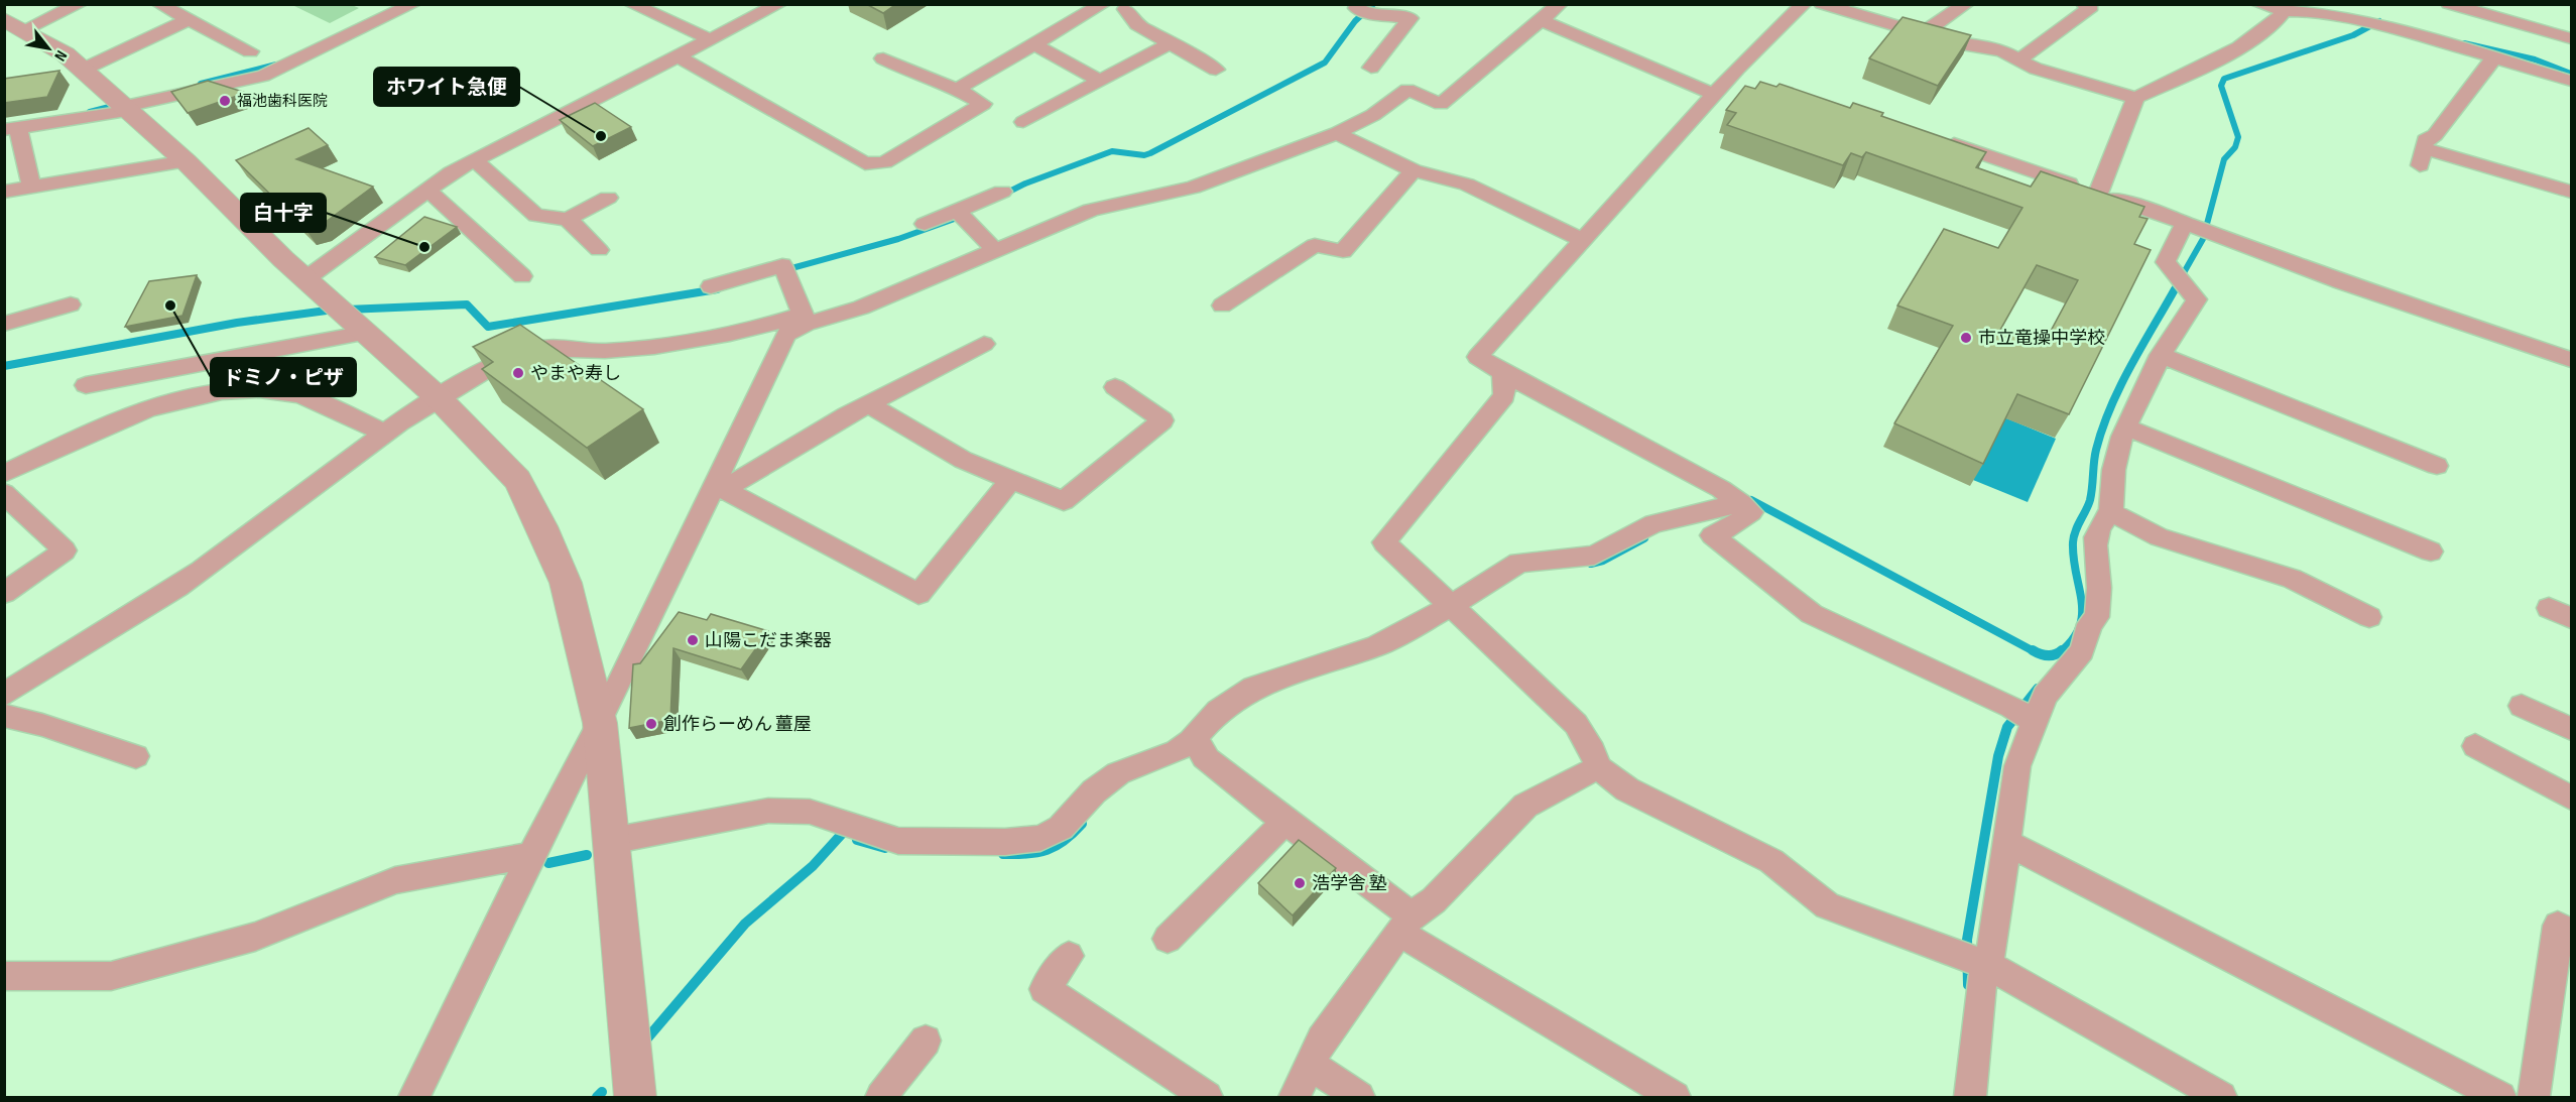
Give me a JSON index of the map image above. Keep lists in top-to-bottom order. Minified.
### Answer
{"places":["福池歯科医院","ホワイト急便","白十字","ドミノ・ピザ","市立竜操中学校","やまや寿し","山陽こだま楽器","創作らーめん 薑屋","浩学舎 塾"],"north":"bottom right"}
